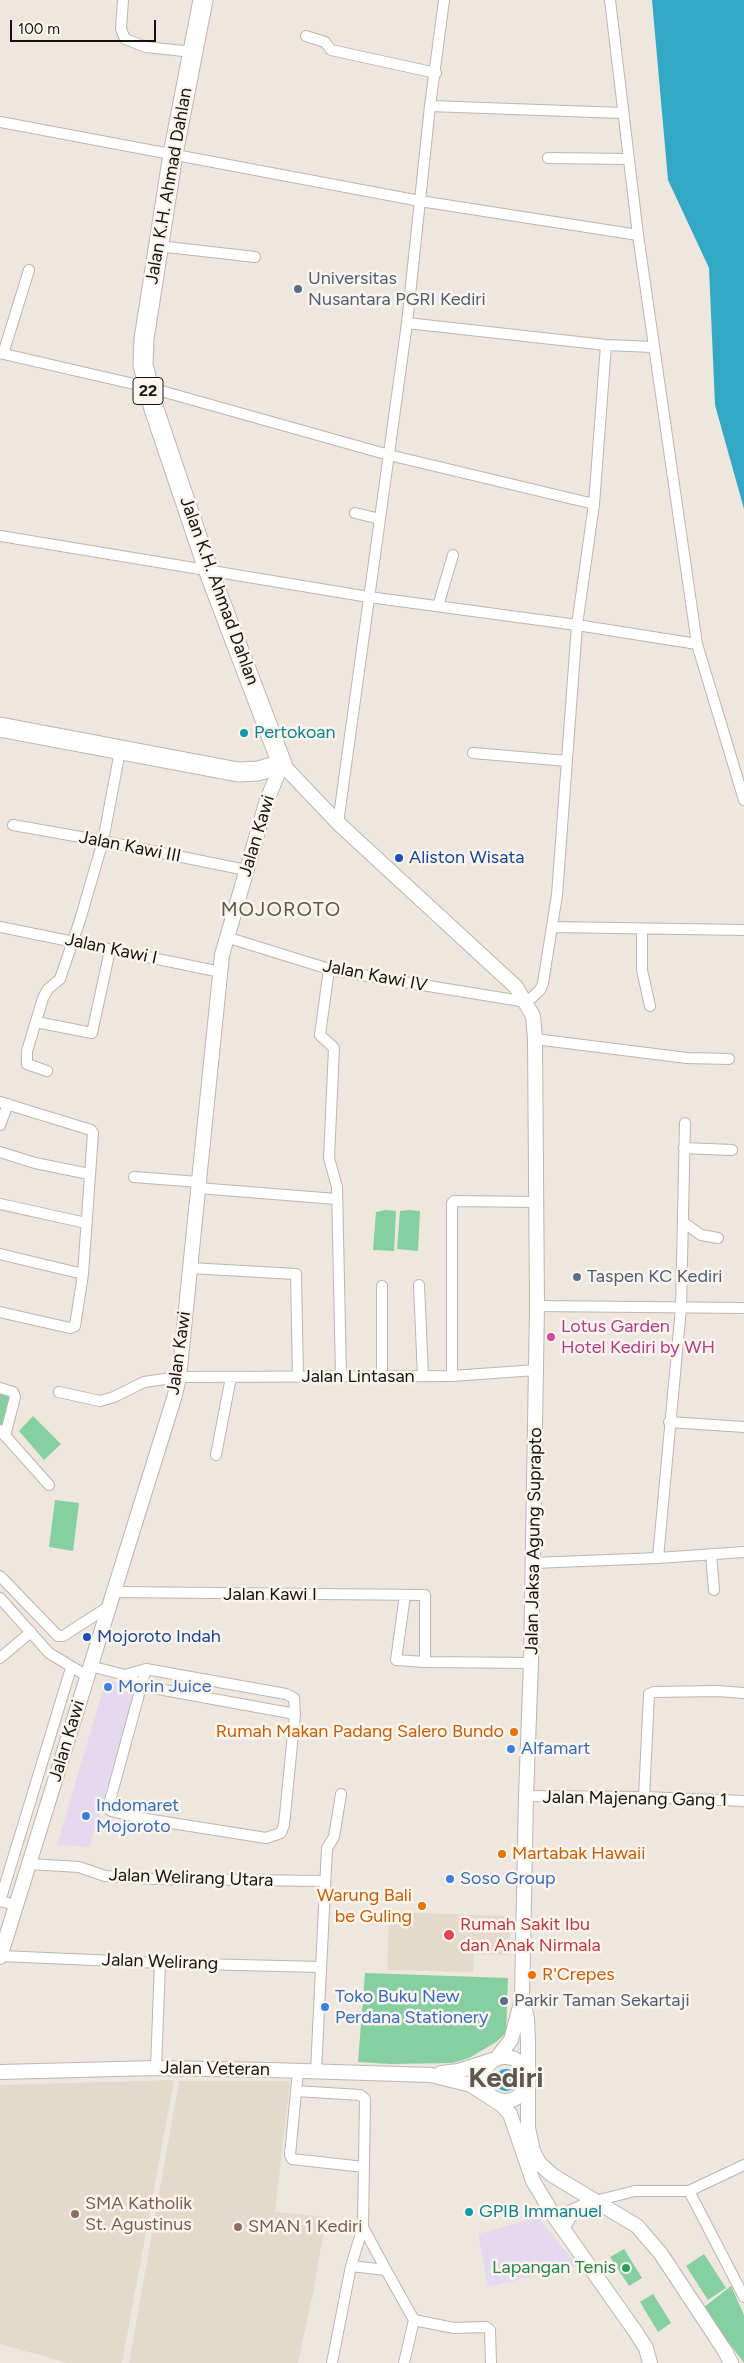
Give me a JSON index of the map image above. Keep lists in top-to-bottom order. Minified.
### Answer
{"streets":{"highway":["Jalan K.H. Ahmad Dahlan","22"],"main road":["Jalan Kawi","Jalan Jaksa Agung Suprapto","Jalan Veteran"],"street":["Jalan Kawi III","Jalan Kawi I","Jalan Kawi IV","Jalan Lintasan","Jalan Majenang Gang 1","Jalan Welirang Utara","Jalan Welirang"]},"crossings":[["Jalan K.H. Ahmad Dahlan","Jalan Kawi"],["Jalan K.H. Ahmad Dahlan","Jalan Kawi IV"],["Jalan K.H. Ahmad Dahlan","Jalan Jaksa Agung Suprapto"],["Jalan Kawi","Jalan Kawi III"],["Jalan Kawi","Jalan Kawi I"],["Jalan Kawi","Jalan Kawi IV"],["Jalan Kawi","Jalan Lintasan"],["Jalan Kawi","Jalan Welirang Utara"],["Jalan Kawi","Jalan Welirang"],["Jalan Lintasan","Jalan Jaksa Agung Suprapto"],["Jalan Jaksa Agung Suprapto","Jalan Majenang Gang 1"]],"districts":["MOJOROTO","Kediri"],"places":["Universitas Nusantara PGRI Kediri","Pertokoan","Aliston Wisata","Taspen KC Kediri","Lotus Garden Hotel Kediri by WH","Mojoroto Indah","Morin Juice","Rumah Makan Padang Salero Bundo","Alfamart","Indomaret Mojoroto","Martabak Hawaii","Soso Group","Warung Bali be Guling","Rumah Sakit Ibu dan Anak Nirmala","R'Crepes","Parkir Taman Sekartaji","Toko Buku New Perdana Stationery","GPIB Immanuel","SMA Katholik St. Agustinus","SMAN 1 Kediri","Lapangan Tenis"],"scale_bar":"100 m"}
